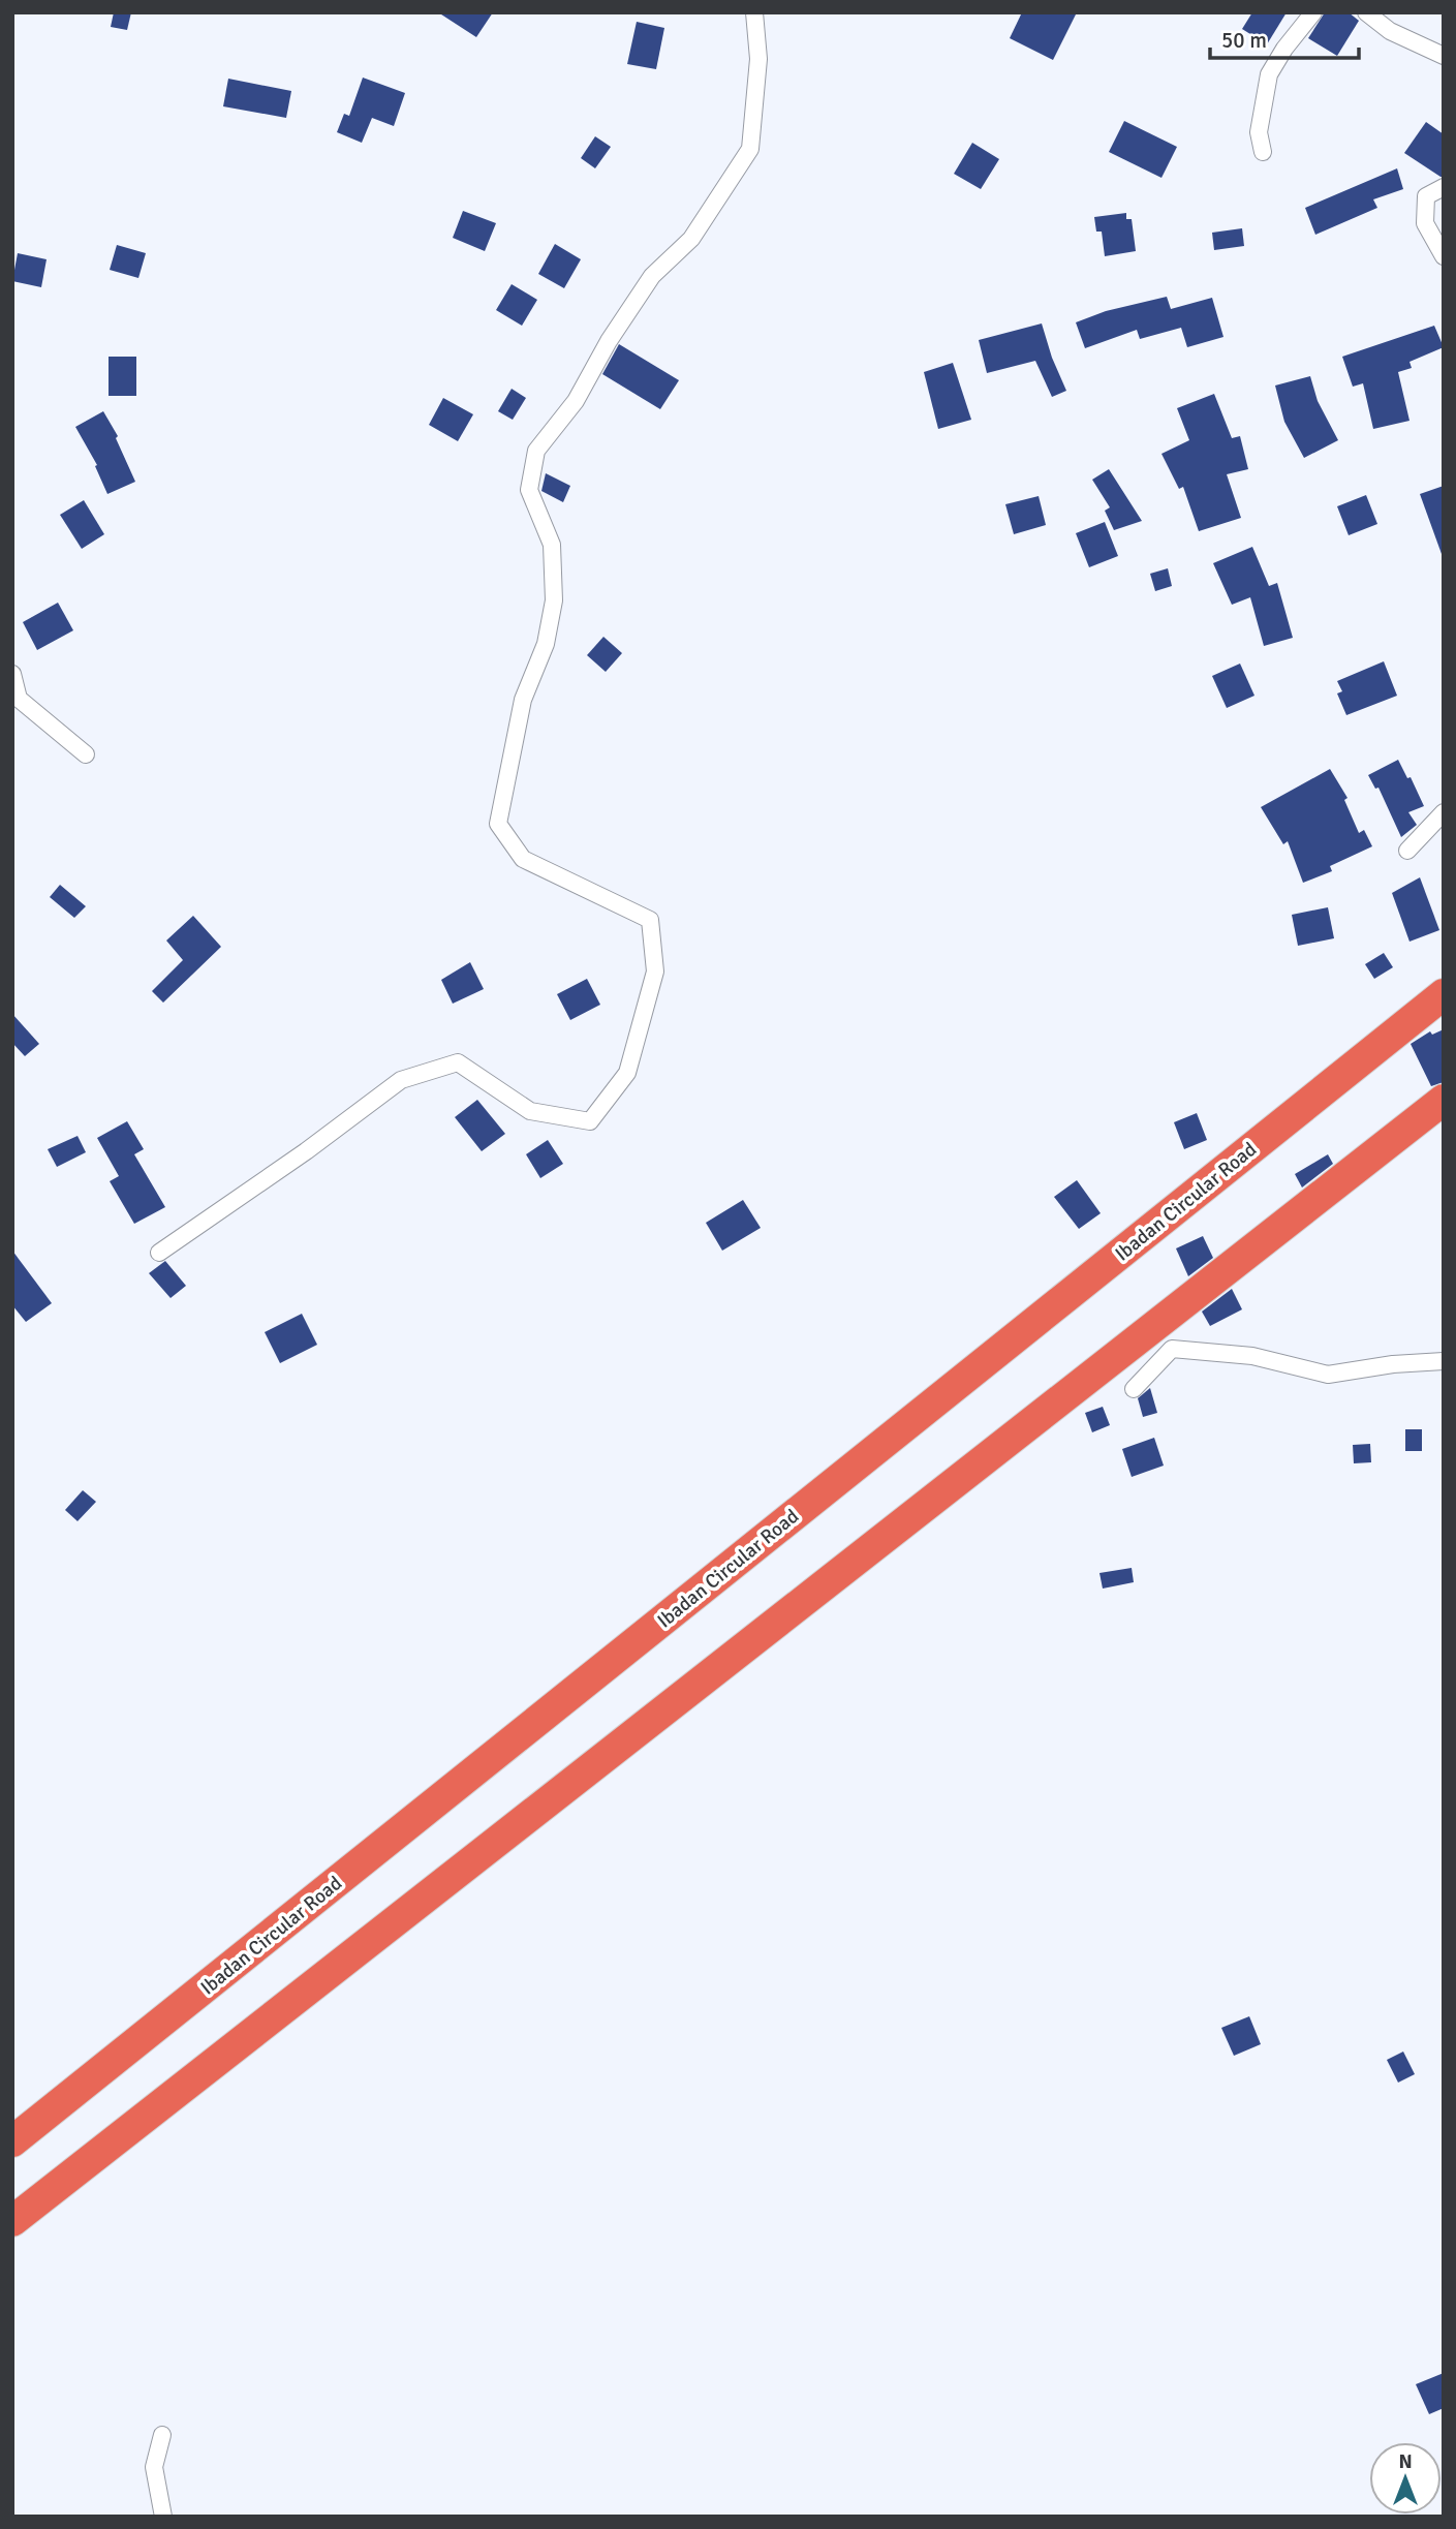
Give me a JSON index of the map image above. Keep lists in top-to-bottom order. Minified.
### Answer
{"streets":{"highway":["Ibadan Circular Road"]},"scale_bar":"50 m","north":"top"}
